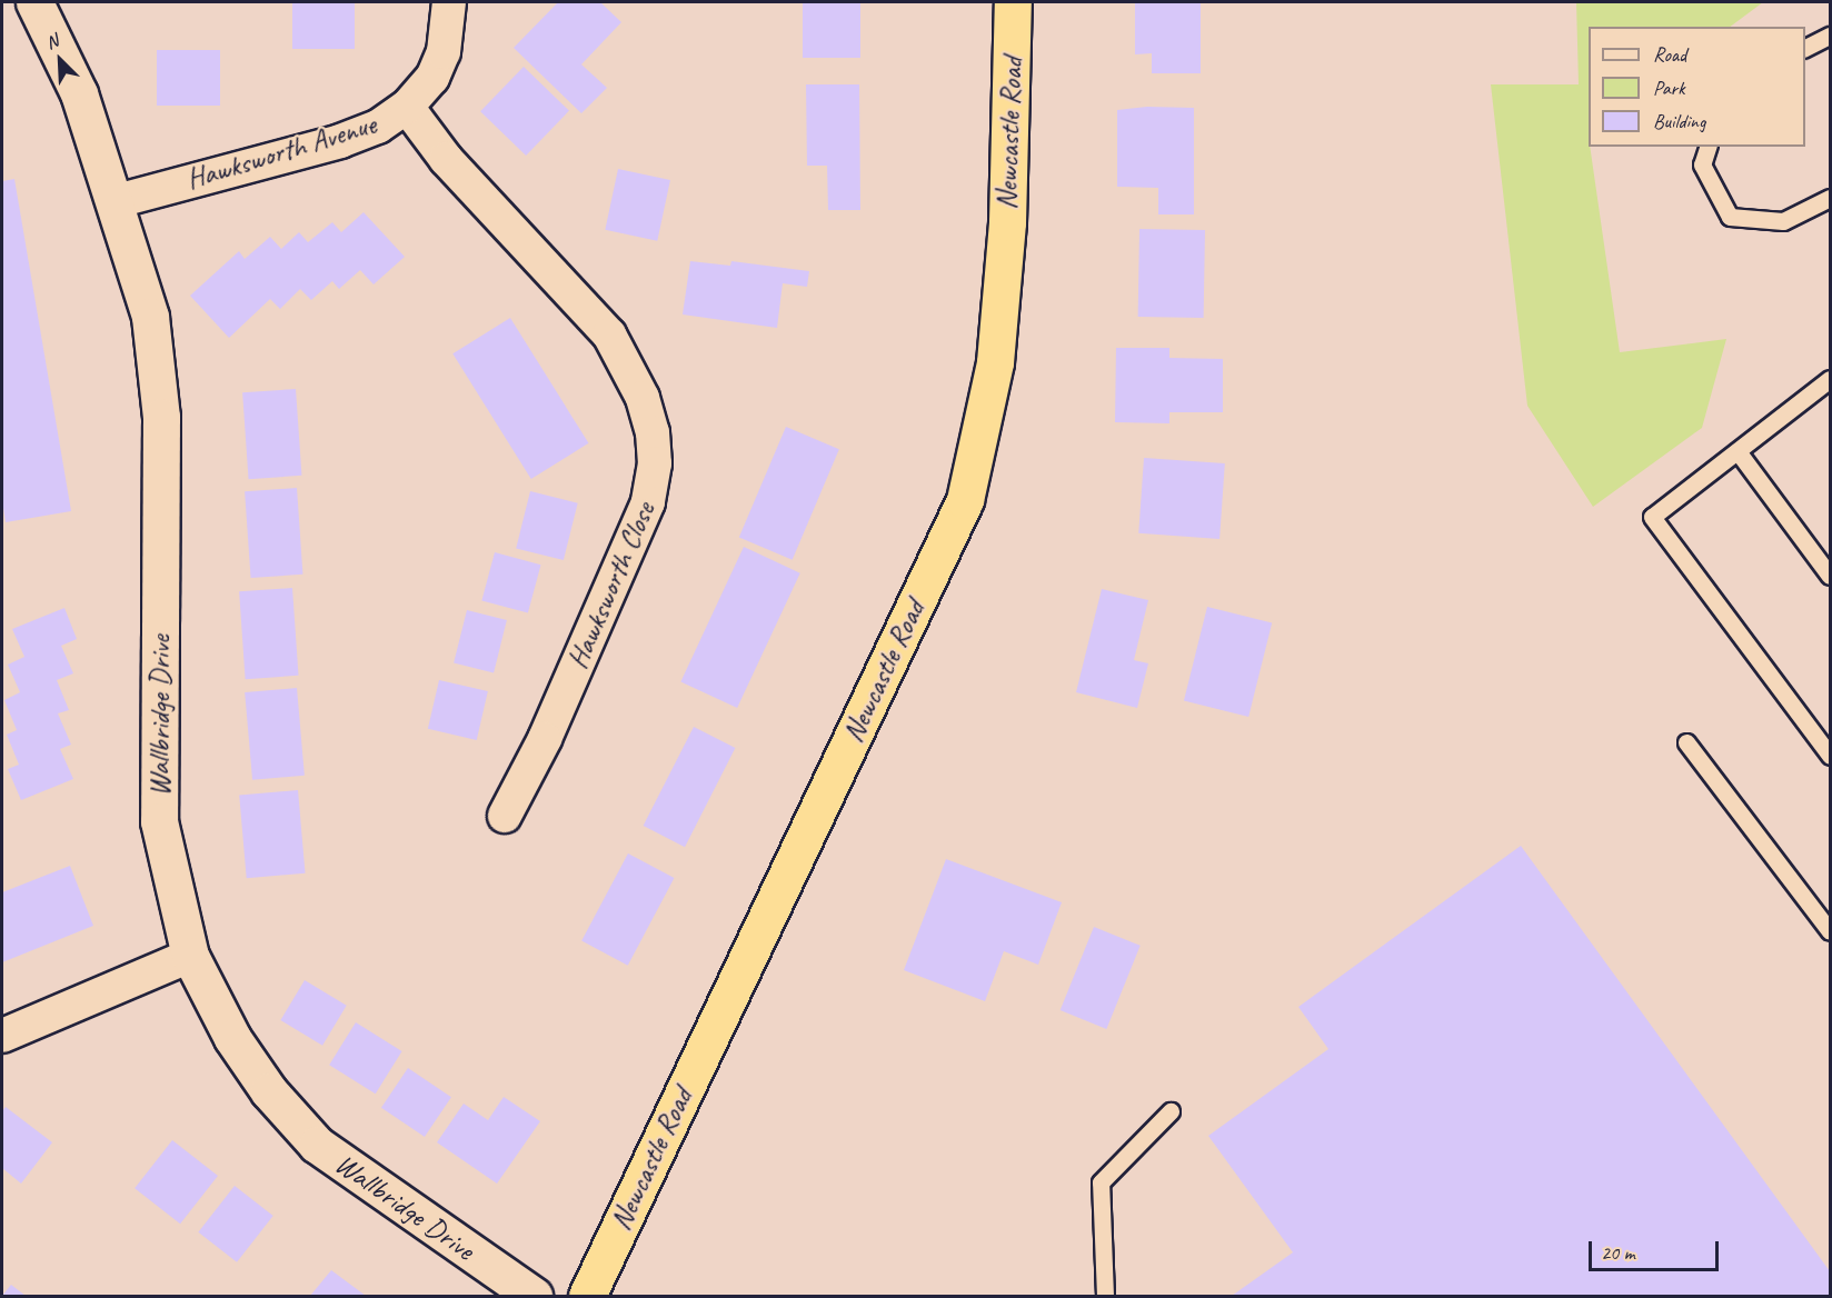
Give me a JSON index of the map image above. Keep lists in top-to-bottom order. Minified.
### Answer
{"streets":{"highway":["Newcastle Road"],"street":["Hawksworth Avenue","Hawksworth Close","Wallbridge Drive"]},"crossings":[["Hawksworth Avenue","Hawksworth Close"],["Hawksworth Avenue","Wallbridge Drive"]],"legend":["Road","Park","Building"],"scale_bar":"20 m","north":"top left"}
